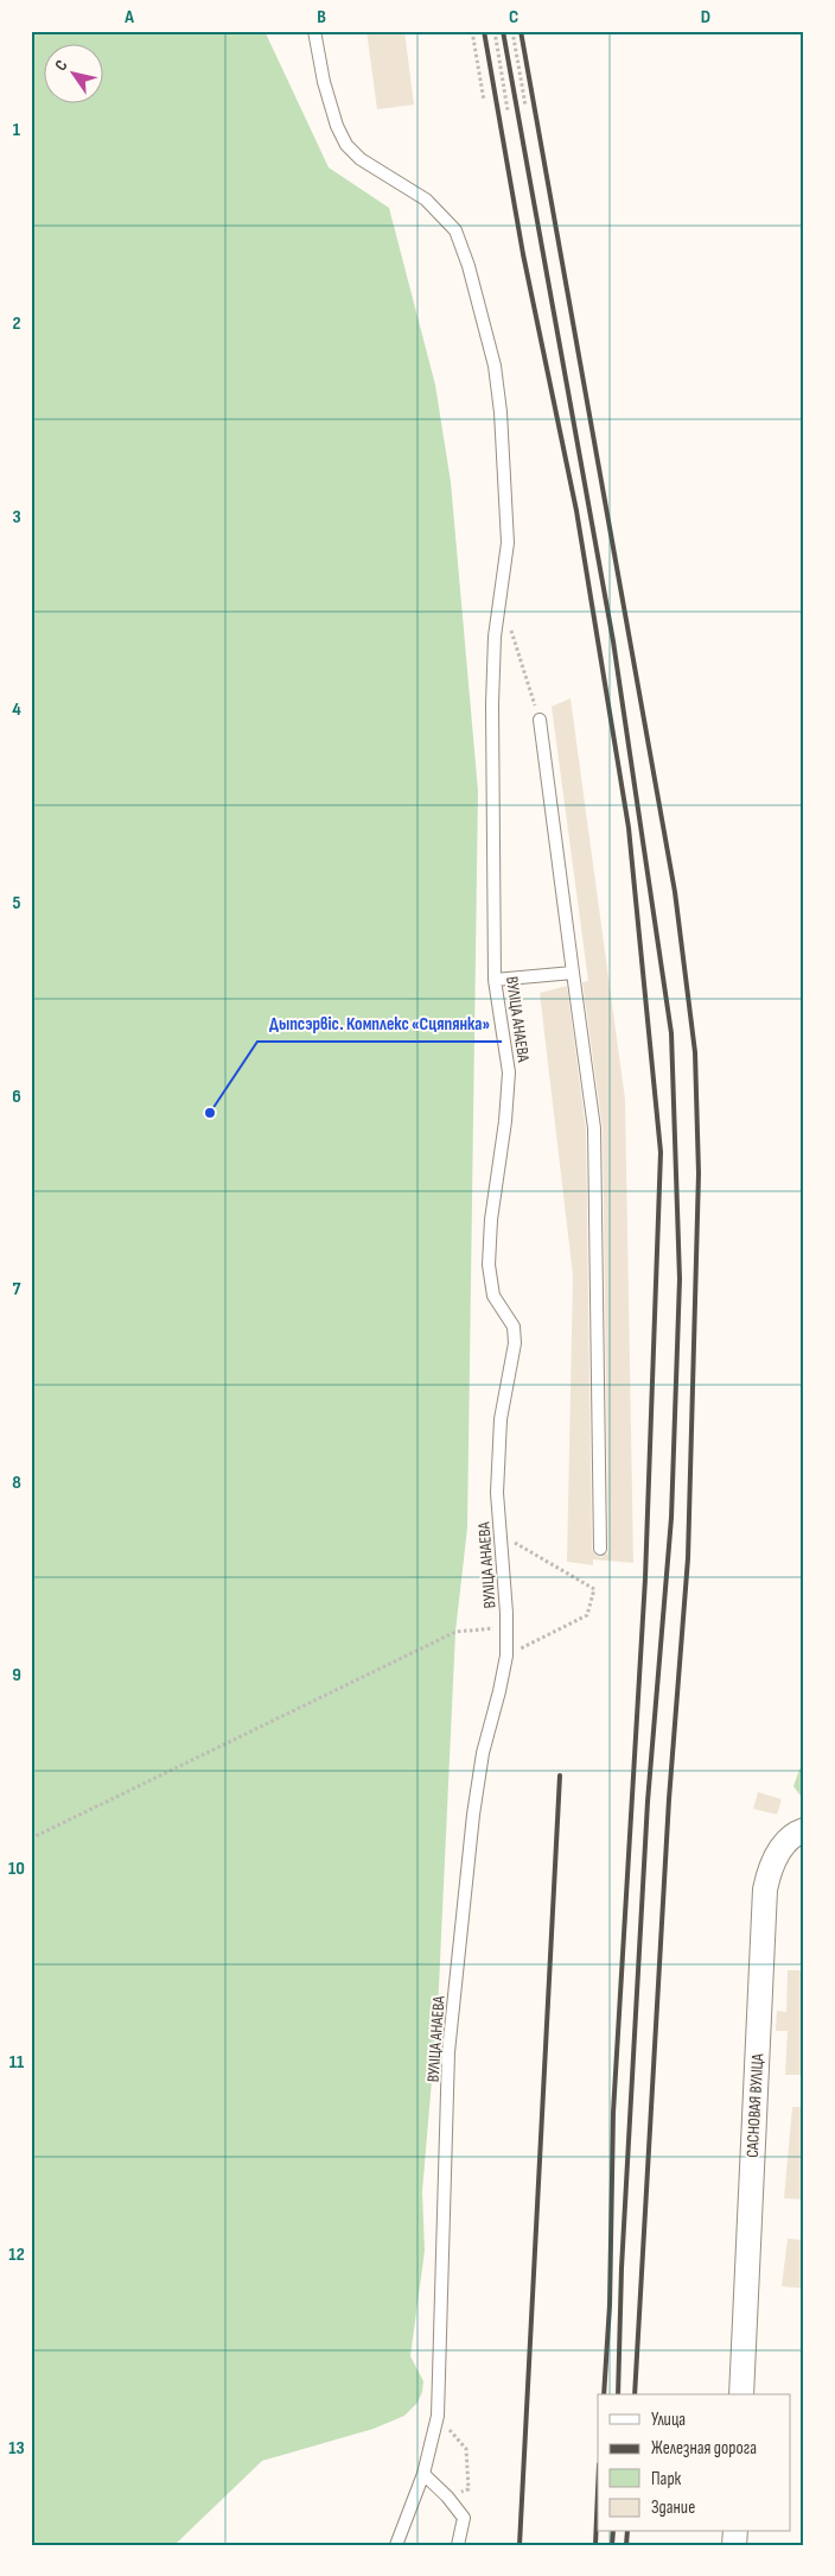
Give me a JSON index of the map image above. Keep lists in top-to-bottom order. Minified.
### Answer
{"streets":{"street":["САСНОВАЯ ВУЛІЦА"],"lane":["ВУЛІЦА АНАЕВА"]},"places":["Дыпсэрвіс. Комплекс «Сцяпянка»"],"legend":["Улица","Железная дорога","Парк","Здание"],"north":"top left","grid":{"columns":["A","B","C","D"],"rows":["1","2","3","4","5","6","7","8","9","10","11","12","13"]}}
